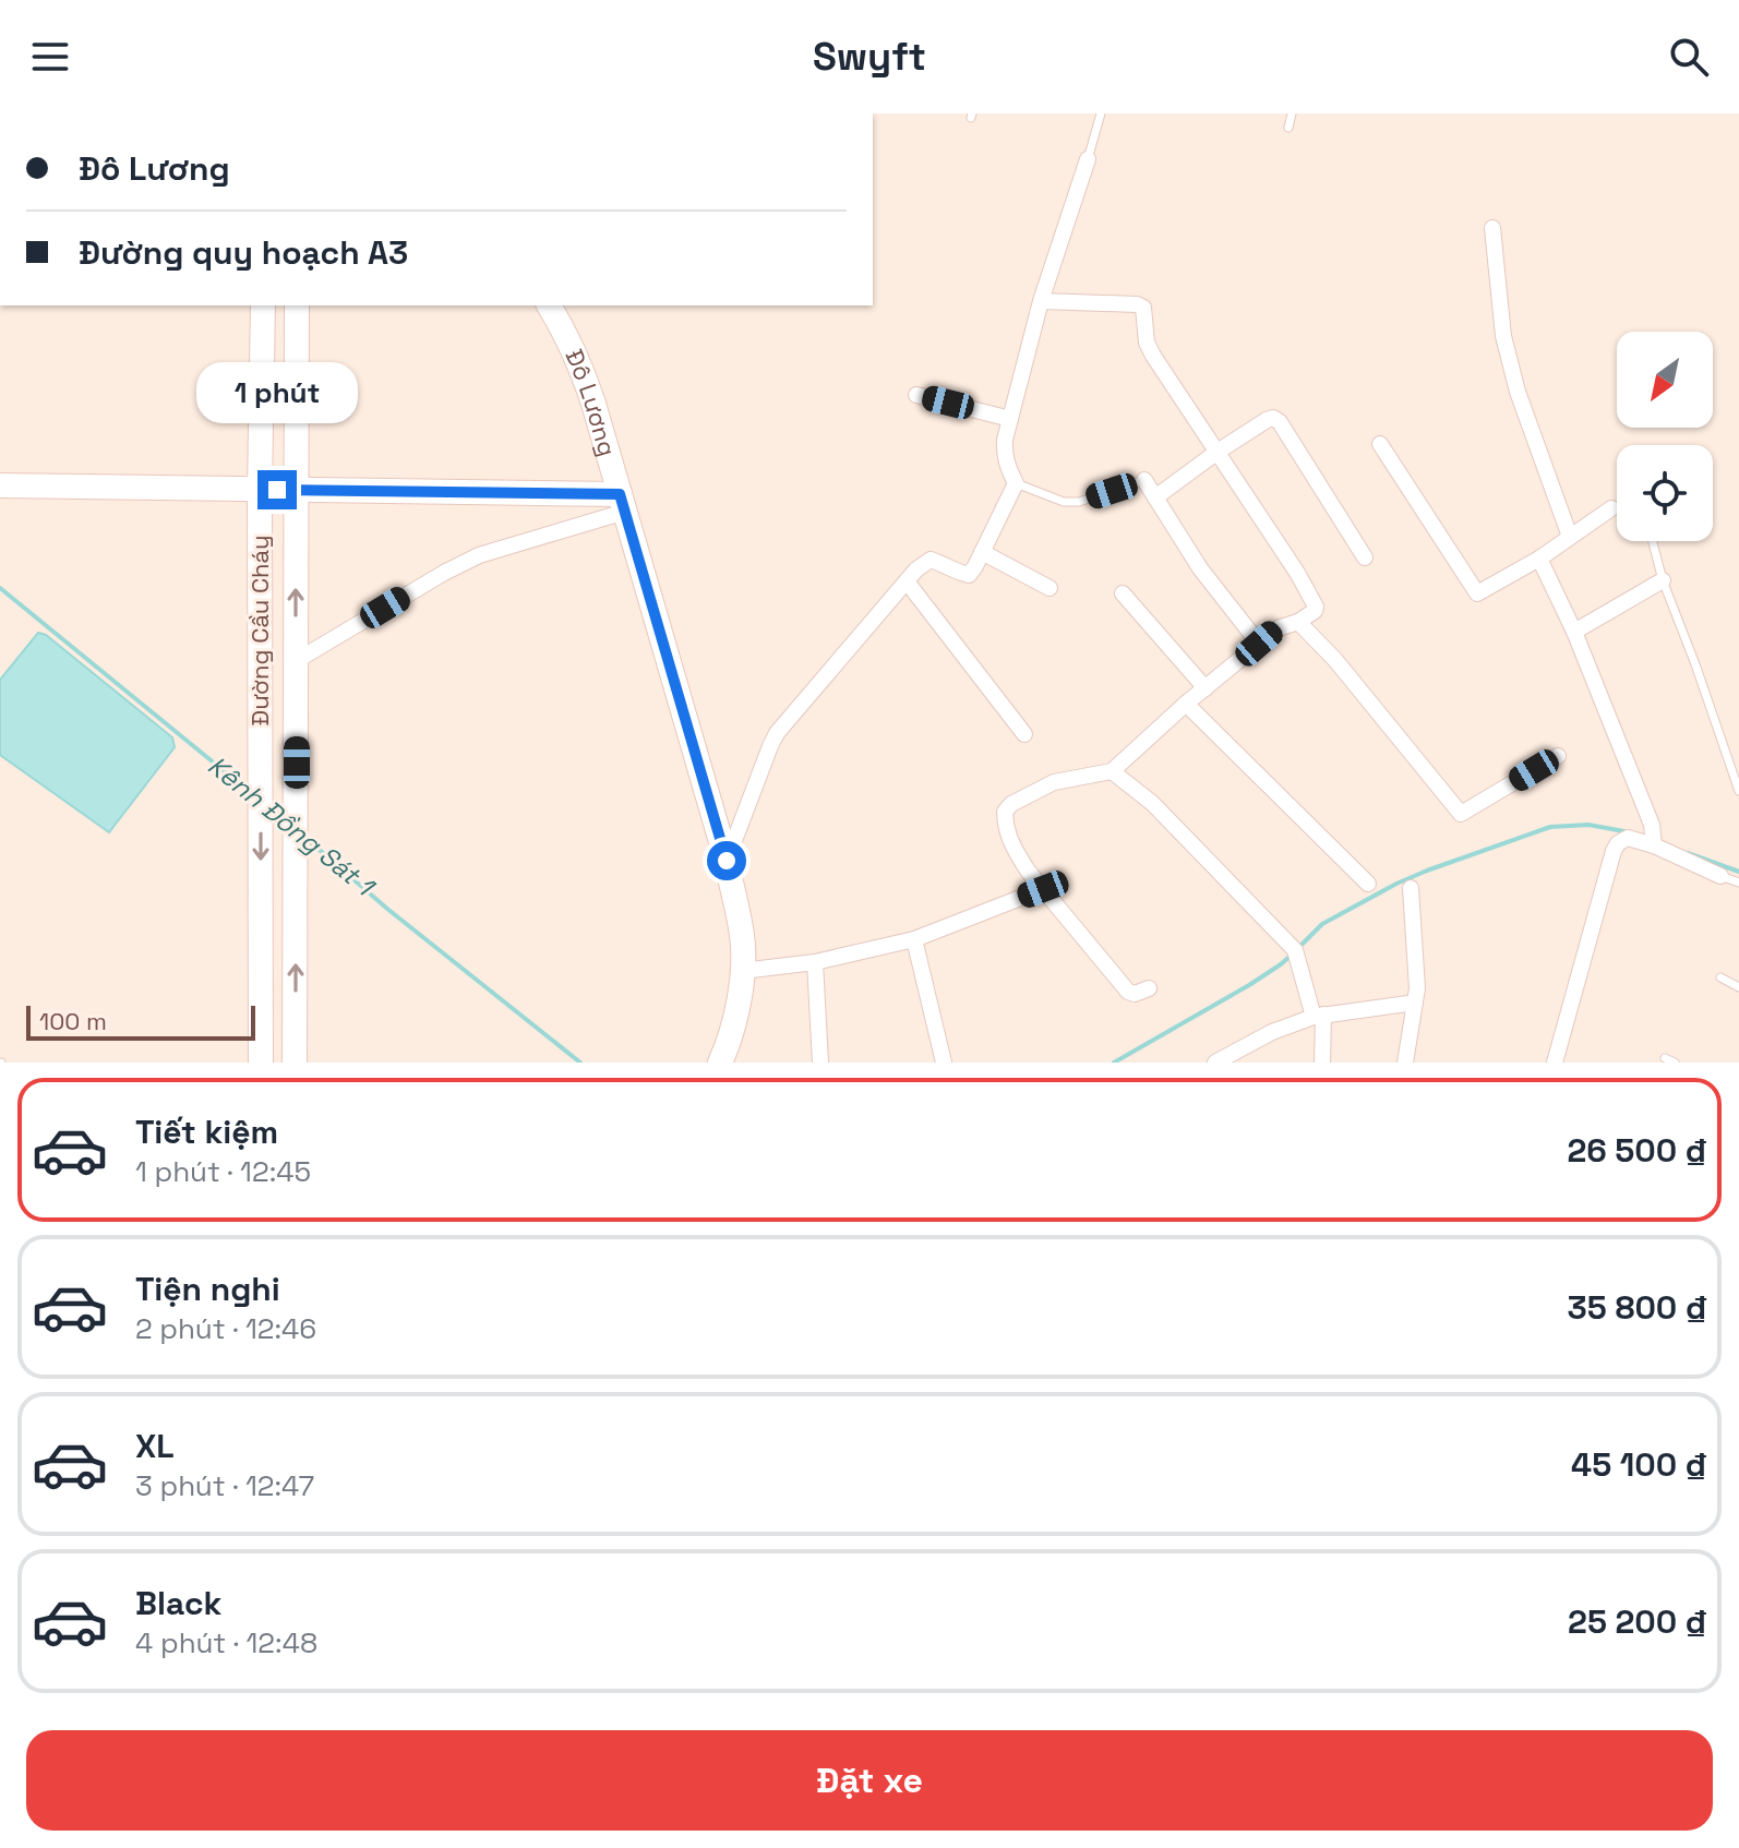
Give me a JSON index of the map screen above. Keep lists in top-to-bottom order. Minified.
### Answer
{"streets":{"main road":["Đô Lương","Đường Cầu Cháy"]},"water":["Kênh Đồng Sát 1"],"scale_bar":"100 m","north":"bottom left","page":{"header":"Swyft","banner":["Đô Lương","Đường quy hoạch A3"],"bubble":"1 phút","scale":"100 m","list":[{"name":"Tiết kiệm","note":"1 phút · 12:45","value":"26 500 ₫"},{"name":"Tiện nghi","note":"2 phút · 12:46","value":"35 800 ₫"},{"name":"XL","note":"3 phút · 12:47","value":"45 100 ₫"},{"name":"Black","note":"4 phút · 12:48","value":"25 200 ₫"}],"buttons":"Đặt xe"}}
